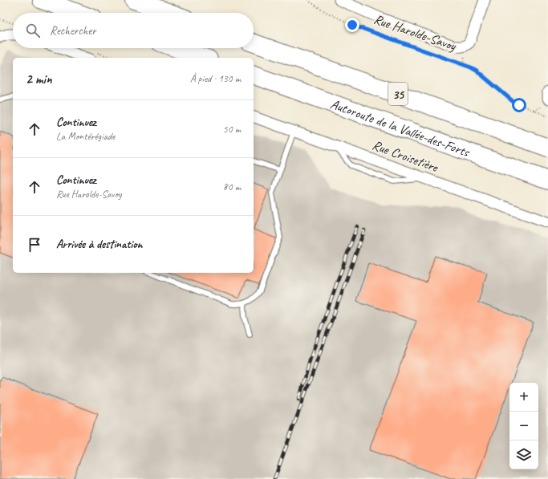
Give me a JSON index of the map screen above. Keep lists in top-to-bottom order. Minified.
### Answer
{"streets":{"highway":["35","Autoroute de la Vallée-des-Forts"],"street":["Rue Harolde-Savoy","Rue Croisetière"]},"page":{"search":"Rechercher","heading":["2 min","À pied · 130 m"],"list":[["Continuez","La Montérégiade","50 m"],["Continuez","Rue Harolde-Savoy","80 m"],"Arrivée à destination"],"map_buttons":["+","−"]}}
